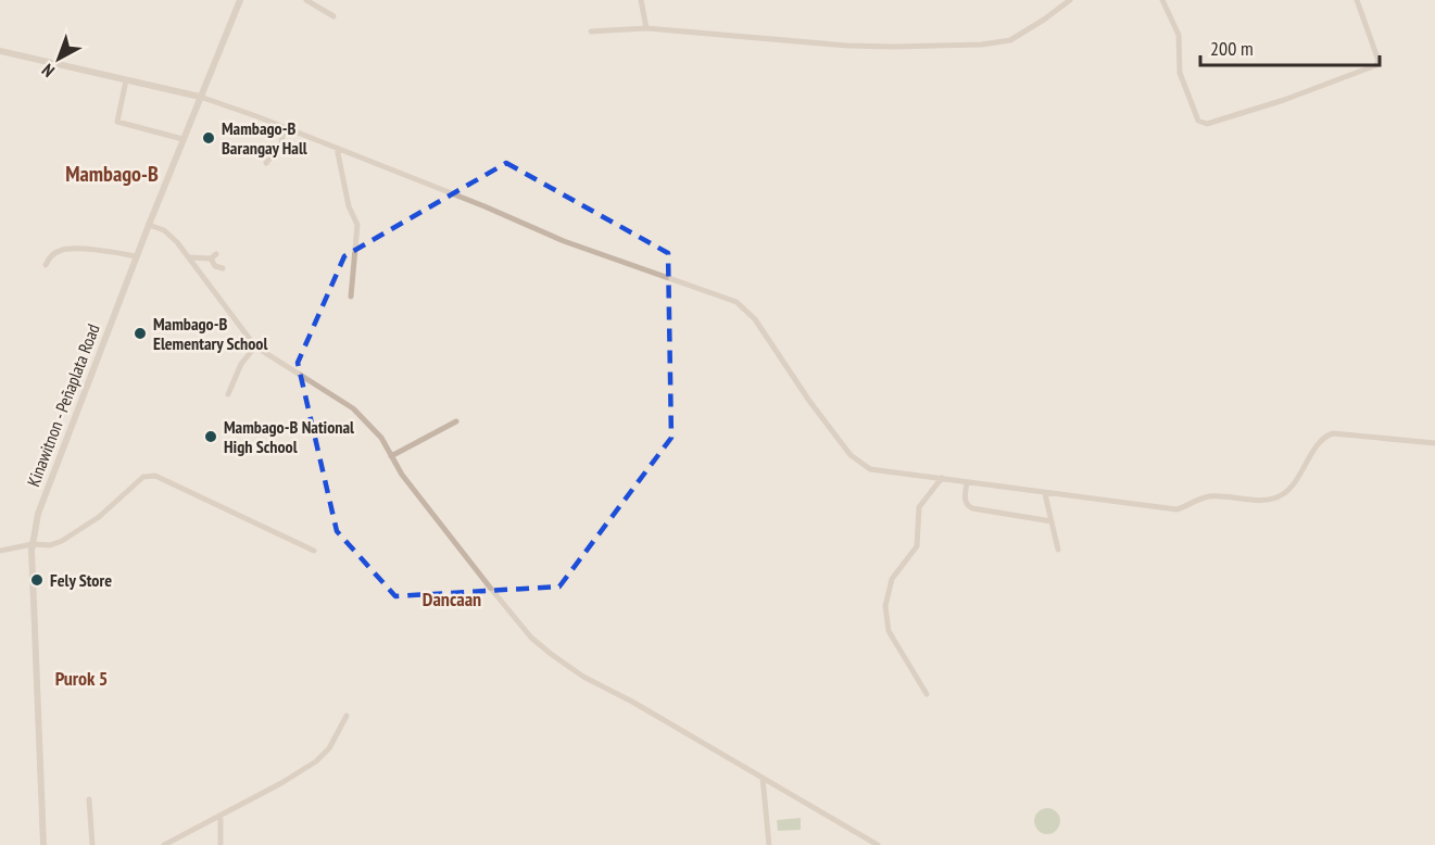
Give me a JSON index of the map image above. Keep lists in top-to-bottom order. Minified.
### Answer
{"streets":{"street":["Kinawitnon - Peñaplata Road"]},"districts":["Mambago-B","Dancaan","Purok 5"],"places":["Mambago-B Barangay Hall","Mambago-B Elementary School","Mambago-B National High School","Fely Store"],"scale_bar":"200 m","north":"bottom left"}
